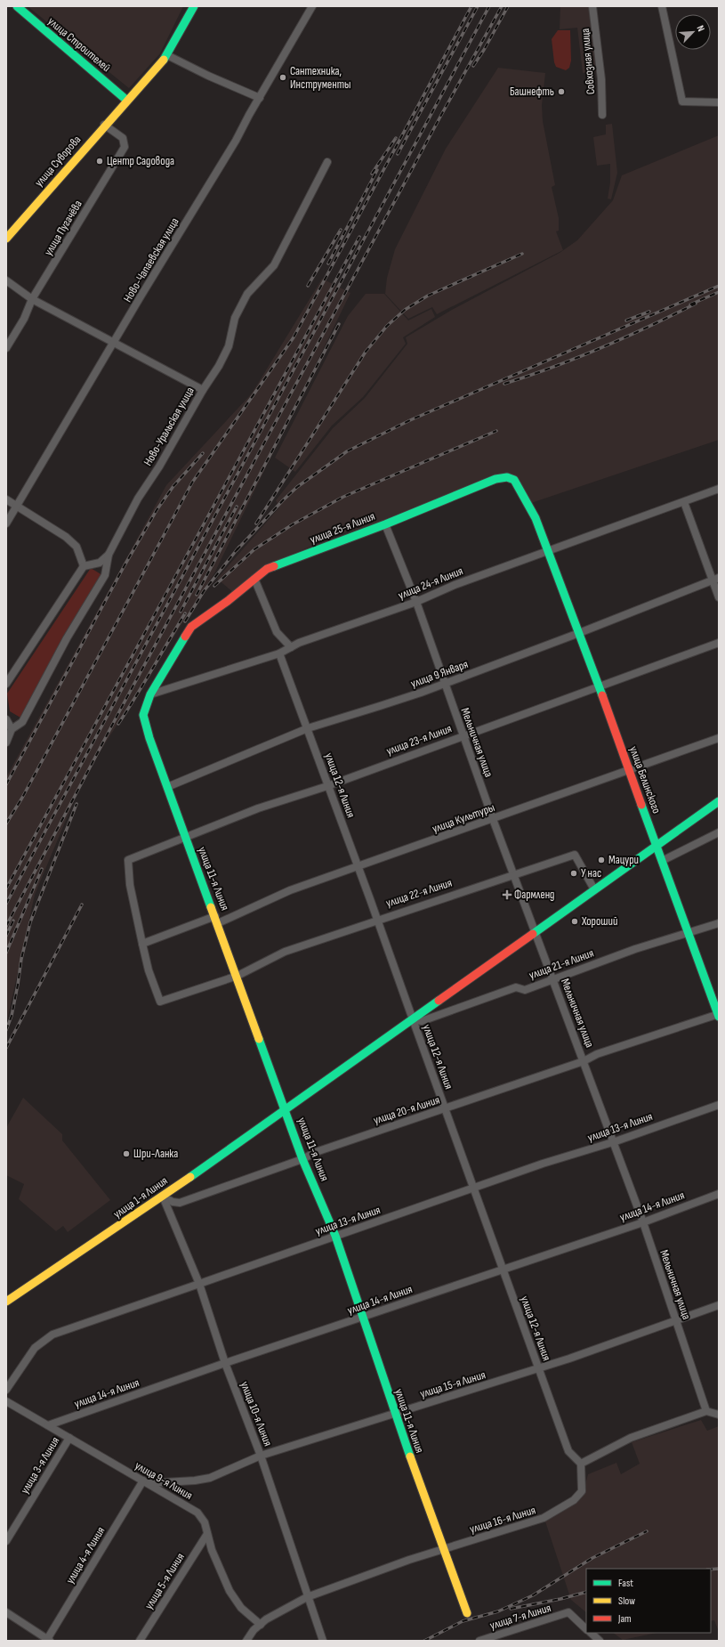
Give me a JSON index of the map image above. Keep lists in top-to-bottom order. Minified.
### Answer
{"streets":{"street":["улица Строителей","Совхозная улица","улица Суворова","улица Пугачёва","Ново-Чапаевская улица","Ново-Уральская улица","улица 25-я Линия","улица 24-я Линия","улица 9 Января","улица 23-я Линия","Мельничная улица","улица Белинского","улица 12-я Линия","улица Культуры","улица 11-я Линия","улица 22-я Линия","улица 21-я Линия","улица 20-я Линия","улица 13-я Линия","улица 1-я Линия","улица 14-я Линия","улица 15-я Линия","улица 10-я Линия","улица 3-я Линия","улица 9-я Линия","улица 16-я Линия","улица 4-я Линия","улица 5-я Линия","улица 7-я Линия"]},"crossings":[["улица Строителей","улица Суворова"],["улица Суворова","улица Пугачёва"],["улица 25-я Линия","улица 24-я Линия"],["улица 25-я Линия","Мельничная улица"],["улица 25-я Линия","улица Белинского"],["улица 25-я Линия","улица 11-я Линия"],["улица 24-я Линия","Мельничная улица"],["улица 24-я Линия","улица Белинского"],["улица 24-я Линия","улица 12-я Линия"],["улица 24-я Линия","улица 11-я Линия"],["улица 9 Января","Мельничная улица"],["улица 9 Января","улица Белинского"],["улица 9 Января","улица 12-я Линия"],["улица 9 Января","улица 11-я Линия"],["улица 23-я Линия","Мельничная улица"],["улица 23-я Линия","улица Белинского"],["улица 23-я Линия","улица 12-я Линия"],["улица 23-я Линия","улица Культуры"],["улица 23-я Линия","улица 11-я Линия"],["улица 23-я Линия","улица 22-я Линия"],["Мельничная улица","улица Культуры"],["Мельничная улица","улица 22-я Линия"],["Мельничная улица","улица 21-я Линия"],["Мельничная улица","улица 20-я Линия"],["Мельничная улица","улица 13-я Линия"],["Мельничная улица","улица 14-я Линия"],["Мельничная улица","улица 15-я Линия"],["улица Белинского","улица Культуры"],["улица Белинского","улица 21-я Линия"],["улица Белинского","улица 20-я Линия"],["улица 12-я Линия","улица Культуры"],["улица 12-я Линия","улица 22-я Линия"],["улица 12-я Линия","улица 21-я Линия"],["улица 12-я Линия","улица 20-я Линия"],["улица 12-я Линия","улица 13-я Линия"],["улица 12-я Линия","улица 14-я Линия"],["улица 12-я Линия","улица 15-я Линия"],["улица 12-я Линия","улица 16-я Линия"],["улица Культуры","улица 11-я Линия"],["улица Культуры","улица 22-я Линия"],["улица 11-я Линия","улица 22-я Линия"],["улица 11-я Линия","улица 20-я Линия"],["улица 11-я Линия","улица 13-я Линия"],["улица 11-я Линия","улица 1-я Линия"],["улица 11-я Линия","улица 14-я Линия"],["улица 11-я Линия","улица 15-я Линия"],["улица 11-я Линия","улица 16-я Линия"],["улица 20-я Линия","улица 1-я Линия"],["улица 20-я Линия","улица 10-я Линия"],["улица 13-я Линия","улица 10-я Линия"],["улица 1-я Линия","улица 10-я Линия"],["улица 14-я Линия","улица 10-я Линия"],["улица 14-я Линия","улица 9-я Линия"],["улица 15-я Линия","улица 10-я Линия"],["улица 15-я Линия","улица 9-я Линия"],["улица 15-я Линия","улица 4-я Линия"],["улица 10-я Линия","улица 16-я Линия"],["улица 3-я Линия","улица 9-я Линия"],["улица 9-я Линия","улица 16-я Линия"],["улица 9-я Линия","улица 4-я Линия"],["улица 9-я Линия","улица 5-я Линия"]],"places":{"other":["Сантехника, Инструменты","Башнефть","Центр Садовода","Мацури","У нас","Хороший","Шри-Ланка"],"health":["Фармленд"]},"legend":["Fast","Slow","Jam"],"north":"top right"}
